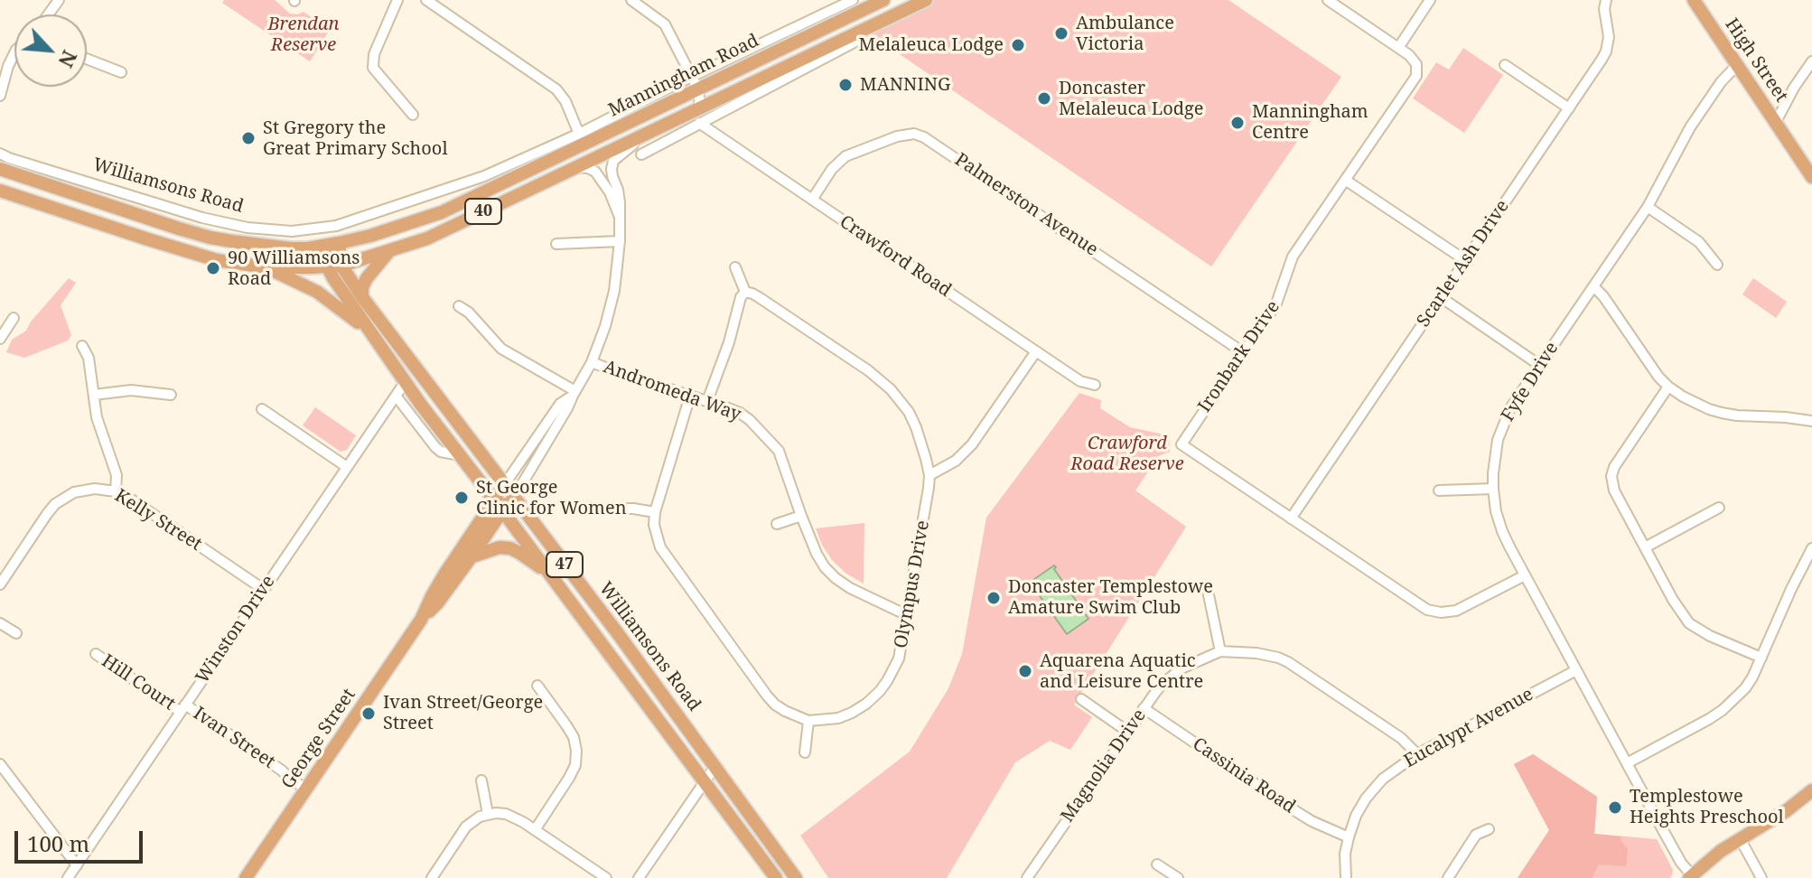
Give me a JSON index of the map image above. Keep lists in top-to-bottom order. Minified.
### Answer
{"streets":{"main road":["High Street","Manningham Road","Williamsons Road","40","47","George Street"],"street":["Palmerston Avenue","Crawford Road","Scarlet Ash Drive","Ironbark Drive","Fyfe Drive","Andromeda Way","Kelly Street","Olympus Drive","Winston Drive","Hill Court","Eucalypt Avenue","Ivan Street","Magnolia Drive","Cassinia Road"]},"crossings":[["High Street","Fyfe Drive"],["Manningham Road","Williamsons Road"],["Manningham Road","40"],["Manningham Road","Crawford Road"],["Manningham Road","47"],["Williamsons Road","47"],["Williamsons Road","Winston Drive"],["Williamsons Road","George Street"],["Palmerston Avenue","Crawford Road"],["Palmerston Avenue","Ironbark Drive"],["Scarlet Ash Drive","Ironbark Drive"],["Ironbark Drive","Fyfe Drive"],["Fyfe Drive","Eucalypt Avenue"],["Andromeda Way","Olympus Drive"],["Kelly Street","Winston Drive"],["Winston Drive","Hill Court"],["Winston Drive","Ivan Street"],["Hill Court","Ivan Street"],["Eucalypt Avenue","Magnolia Drive"],["Eucalypt Avenue","Cassinia Road"],["Ivan Street","George Street"],["Magnolia Drive","Cassinia Road"]],"parks":["Brendan Reserve","Crawford Road Reserve"],"places":["Ambulance Victoria","Melaleuca Lodge","MANNING","Doncaster Melaleuca Lodge","Manningham Centre","St Gregory the Great Primary School","90 Williamsons Road","St George Clinic for Women","Doncaster Templestowe Amature Swim Club","Aquarena Aquatic and Leisure Centre","Ivan Street/George Street","Templestowe Heights Preschool"],"scale_bar":"100 m","north":"bottom right"}
